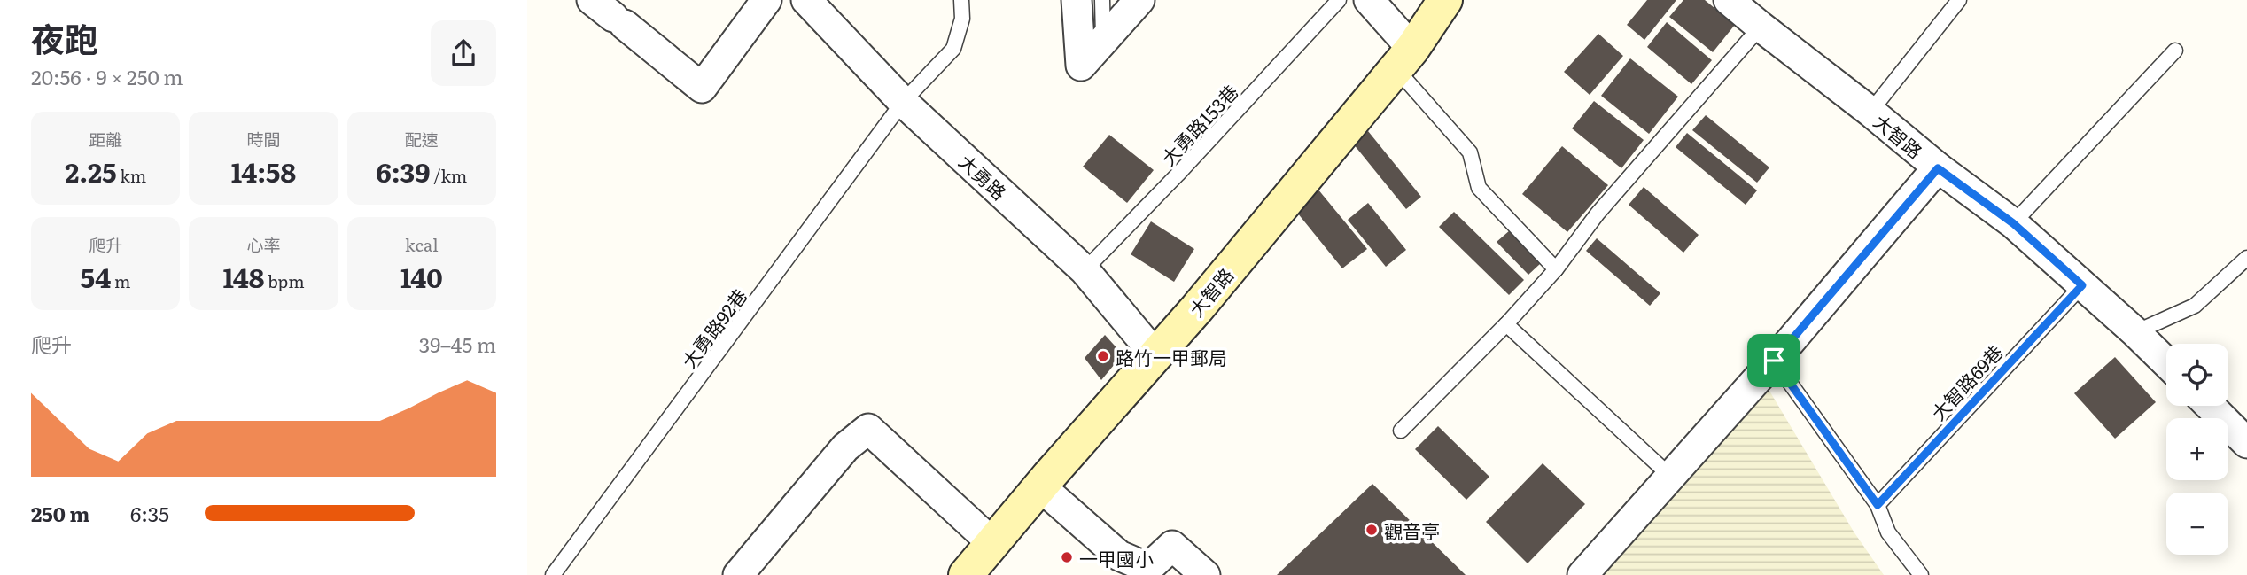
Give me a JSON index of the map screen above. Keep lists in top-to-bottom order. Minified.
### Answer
{"streets":{"street":["大智路","大勇路"],"lane":["大勇路153巷","大勇路92巷","大智路69巷"]},"crossings":[["大勇路153巷","大勇路"],["大智路","大勇路"],["大智路","大智路69巷"],["大勇路","大勇路92巷"]],"places":["路竹一甲郵局","觀音亭","一甲國小"],"page":{"heading":["夜跑","20:56 · 9 × 250 m"],"stats":[["距離","2.25 km"],["時間","14:58"],["配速","6:39 /km"],["爬升","54 m"],["心率","148 bpm"],["kcal","140"]],"chart":["爬升","39–45 m"],"map_buttons":["+","−"],"list":[{"name":"250 m","note":"6:35"}]}}
